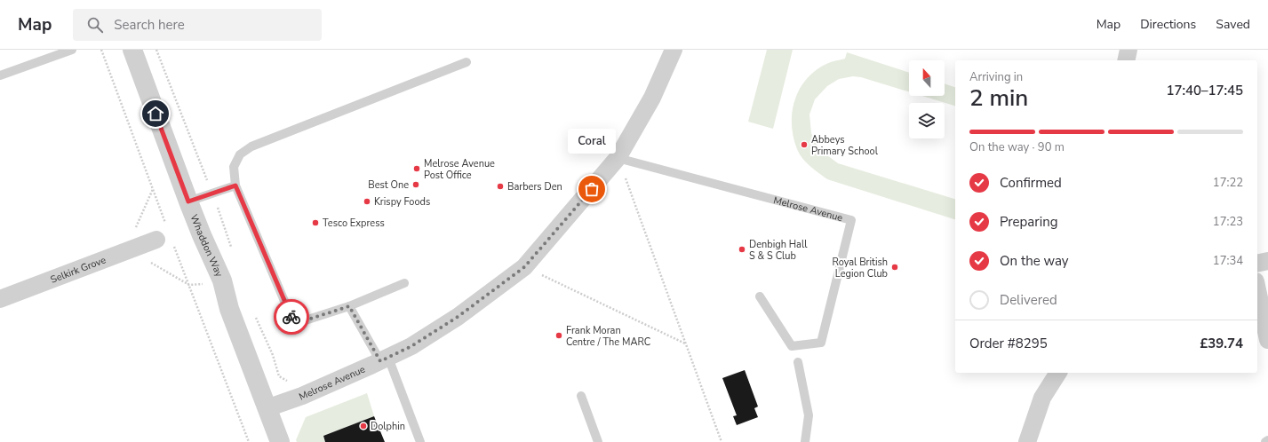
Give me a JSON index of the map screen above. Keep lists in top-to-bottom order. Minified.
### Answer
{"streets":{"street":["Melrose Avenue","Whaddon Way","Selkirk Grove"]},"crossings":[["Melrose Avenue","Whaddon Way"]],"places":["Abbeys Primary School","Melrose Avenue Post Office","Best One","Barbers Den","Coral","Krispy Foods","Tesco Express","Denbigh Hall S & S Club","Royal British Legion Club","Frank Moran Centre / The MARC","Dolphin"],"north":"top","page":{"header":"Map","search":"Search here","nav":["Map","Directions","Saved"],"heading":["2 min","Arriving in","17:40–17:45"],"panel":["Order #8295","£39.74"],"bar":"On the way · 90 m","bubble":"Coral","list":[["Confirmed","17:22"],["Preparing","17:23"],["On the way","17:34"],"Delivered"]}}
